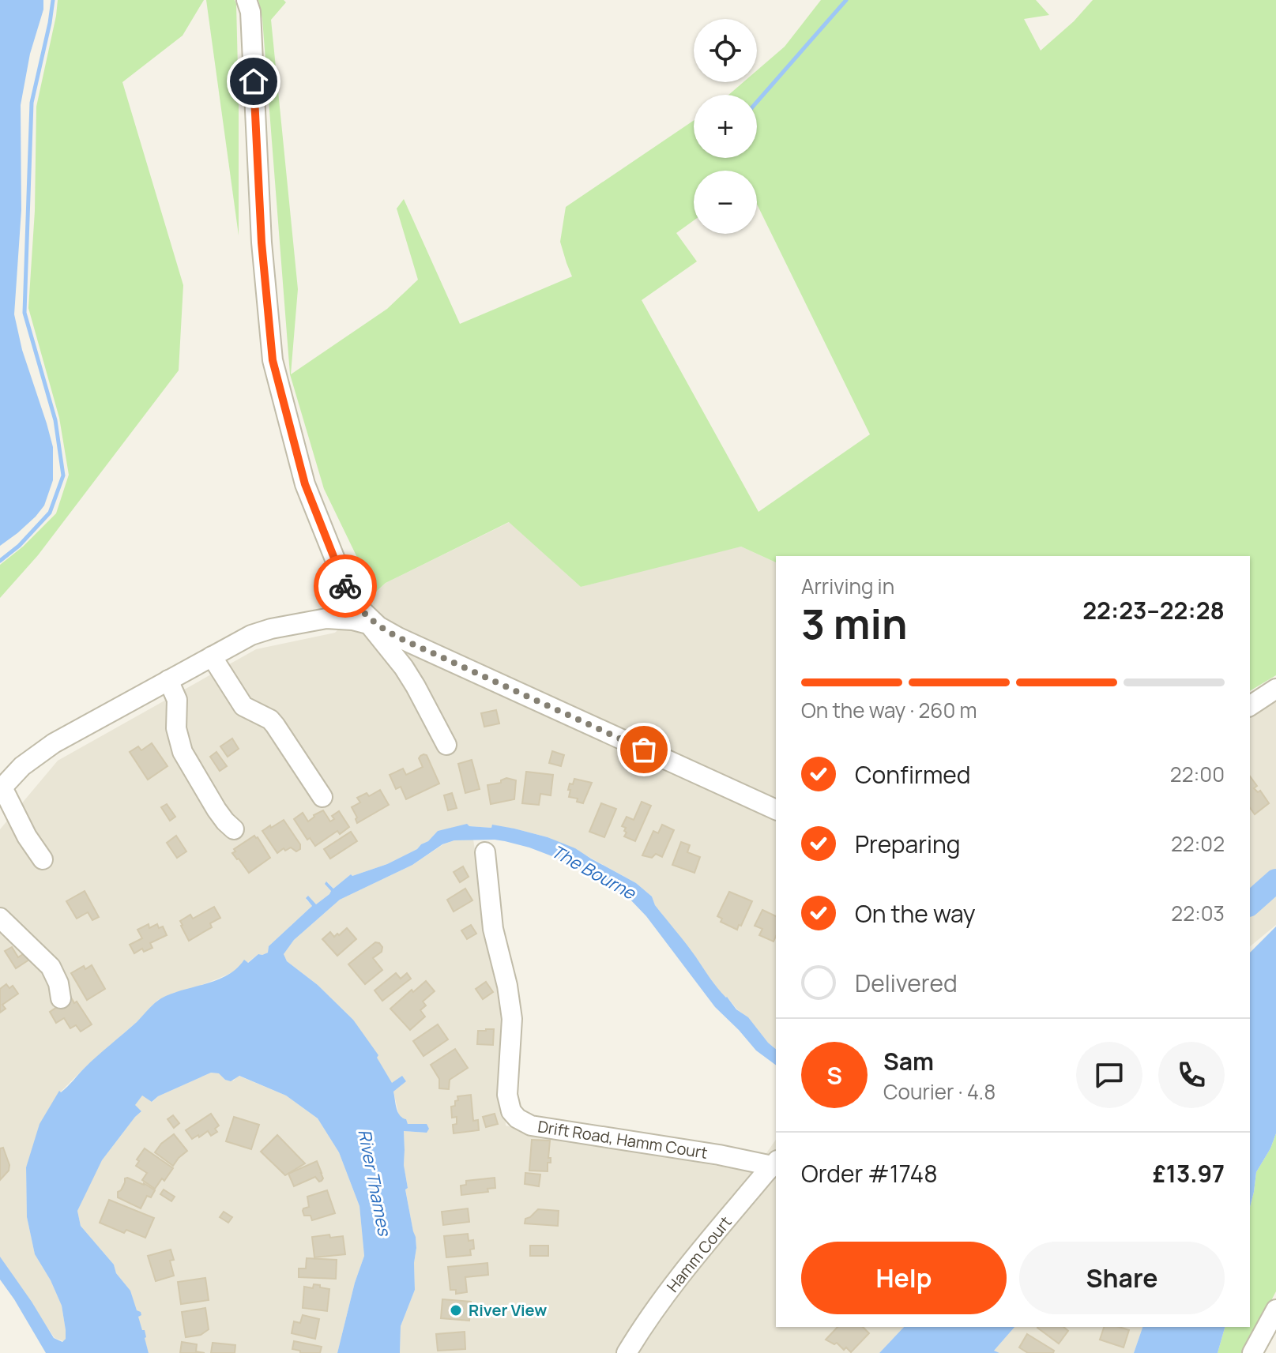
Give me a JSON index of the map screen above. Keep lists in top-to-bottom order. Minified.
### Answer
{"streets":{"street":["Drift Road, Hamm Court","Hamm Court"]},"crossings":[["Drift Road, Hamm Court","Hamm Court"]],"water":["The Bourne","River Thames"],"places":["River View"],"page":{"map_buttons":["+","−"],"heading":["3 min","Arriving in","22:23–22:28"],"panel":["Sam","Courier · 4.8","Order #1748","£13.97"],"bar":"On the way · 260 m","list":[["Confirmed","22:00"],["Preparing","22:02"],["On the way","22:03"],"Delivered"],"round":"S","buttons":["Help","Share"]}}
